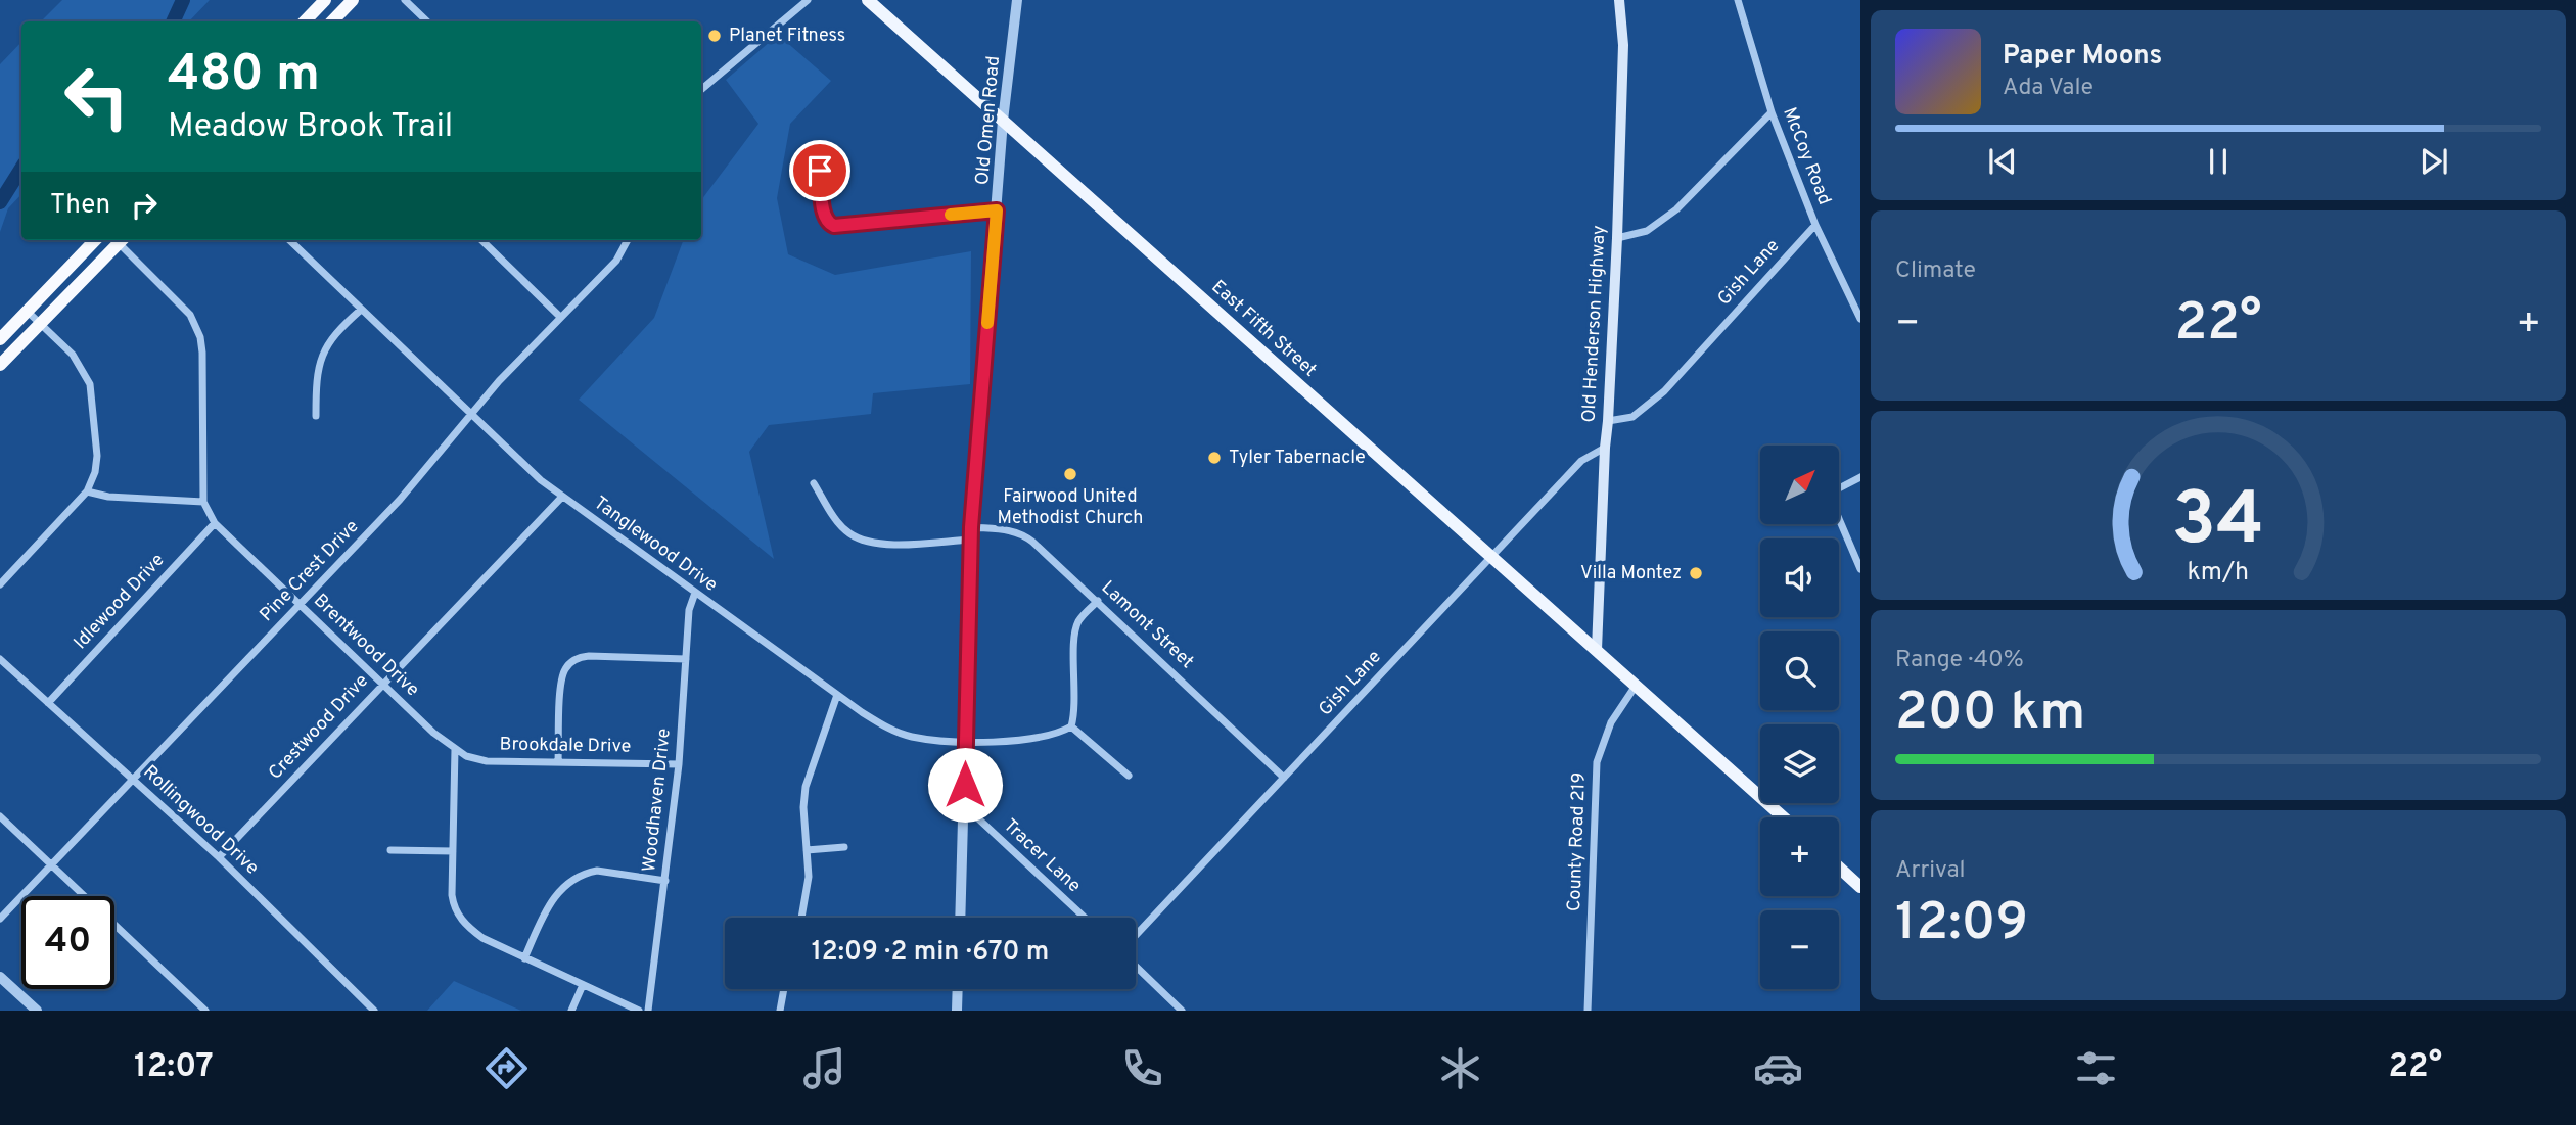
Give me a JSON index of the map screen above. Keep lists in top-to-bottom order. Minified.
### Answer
{"streets":{"main road":["Old Henderson Highway","East Fifth Street"],"street":["Old Omen Road","McCoy Road","Gish Lane","Tanglewood Drive","Pine Crest Drive","Idlewood Drive","Lamont Street","Brentwood Drive","Crestwood Drive","Brookdale Drive","Woodhaven Drive","Rollingwood Drive","County Road 219","Tracer Lane"]},"crossings":[["Old Omen Road","East Fifth Street"],["Old Omen Road","Tanglewood Drive"],["Old Omen Road","Lamont Street"],["Old Omen Road","Tracer Lane"],["McCoy Road","Gish Lane"],["Gish Lane","Old Henderson Highway"],["Gish Lane","East Fifth Street"],["Gish Lane","Lamont Street"],["Old Henderson Highway","East Fifth Street"],["East Fifth Street","County Road 219"],["Tanglewood Drive","Pine Crest Drive"],["Tanglewood Drive","Crestwood Drive"],["Tanglewood Drive","Woodhaven Drive"],["Pine Crest Drive","Brentwood Drive"],["Pine Crest Drive","Rollingwood Drive"],["Idlewood Drive","Brentwood Drive"],["Idlewood Drive","Rollingwood Drive"],["Brentwood Drive","Crestwood Drive"],["Brentwood Drive","Brookdale Drive"],["Crestwood Drive","Rollingwood Drive"],["Brookdale Drive","Woodhaven Drive"]],"places":["Planet Fitness","Tyler Tabernacle","Fairwood United Methodist Church","Villa Montez"],"north":"top right","page":{"turn":["480 m","Meadow Brook Trail"],"song":["Paper Moons","Ada Vale"],"then":"Then","tile":["Climate",["Range · 40%","200 km"],["Arrival","12:09"]],"heat":["−","22°","+"],"map_buttons":["+","−"],"limit":"40","trip":"12:09 · 2 min · 670 m","tabs":["12:07","22°"],"gauge":["34","km/h"]}}
